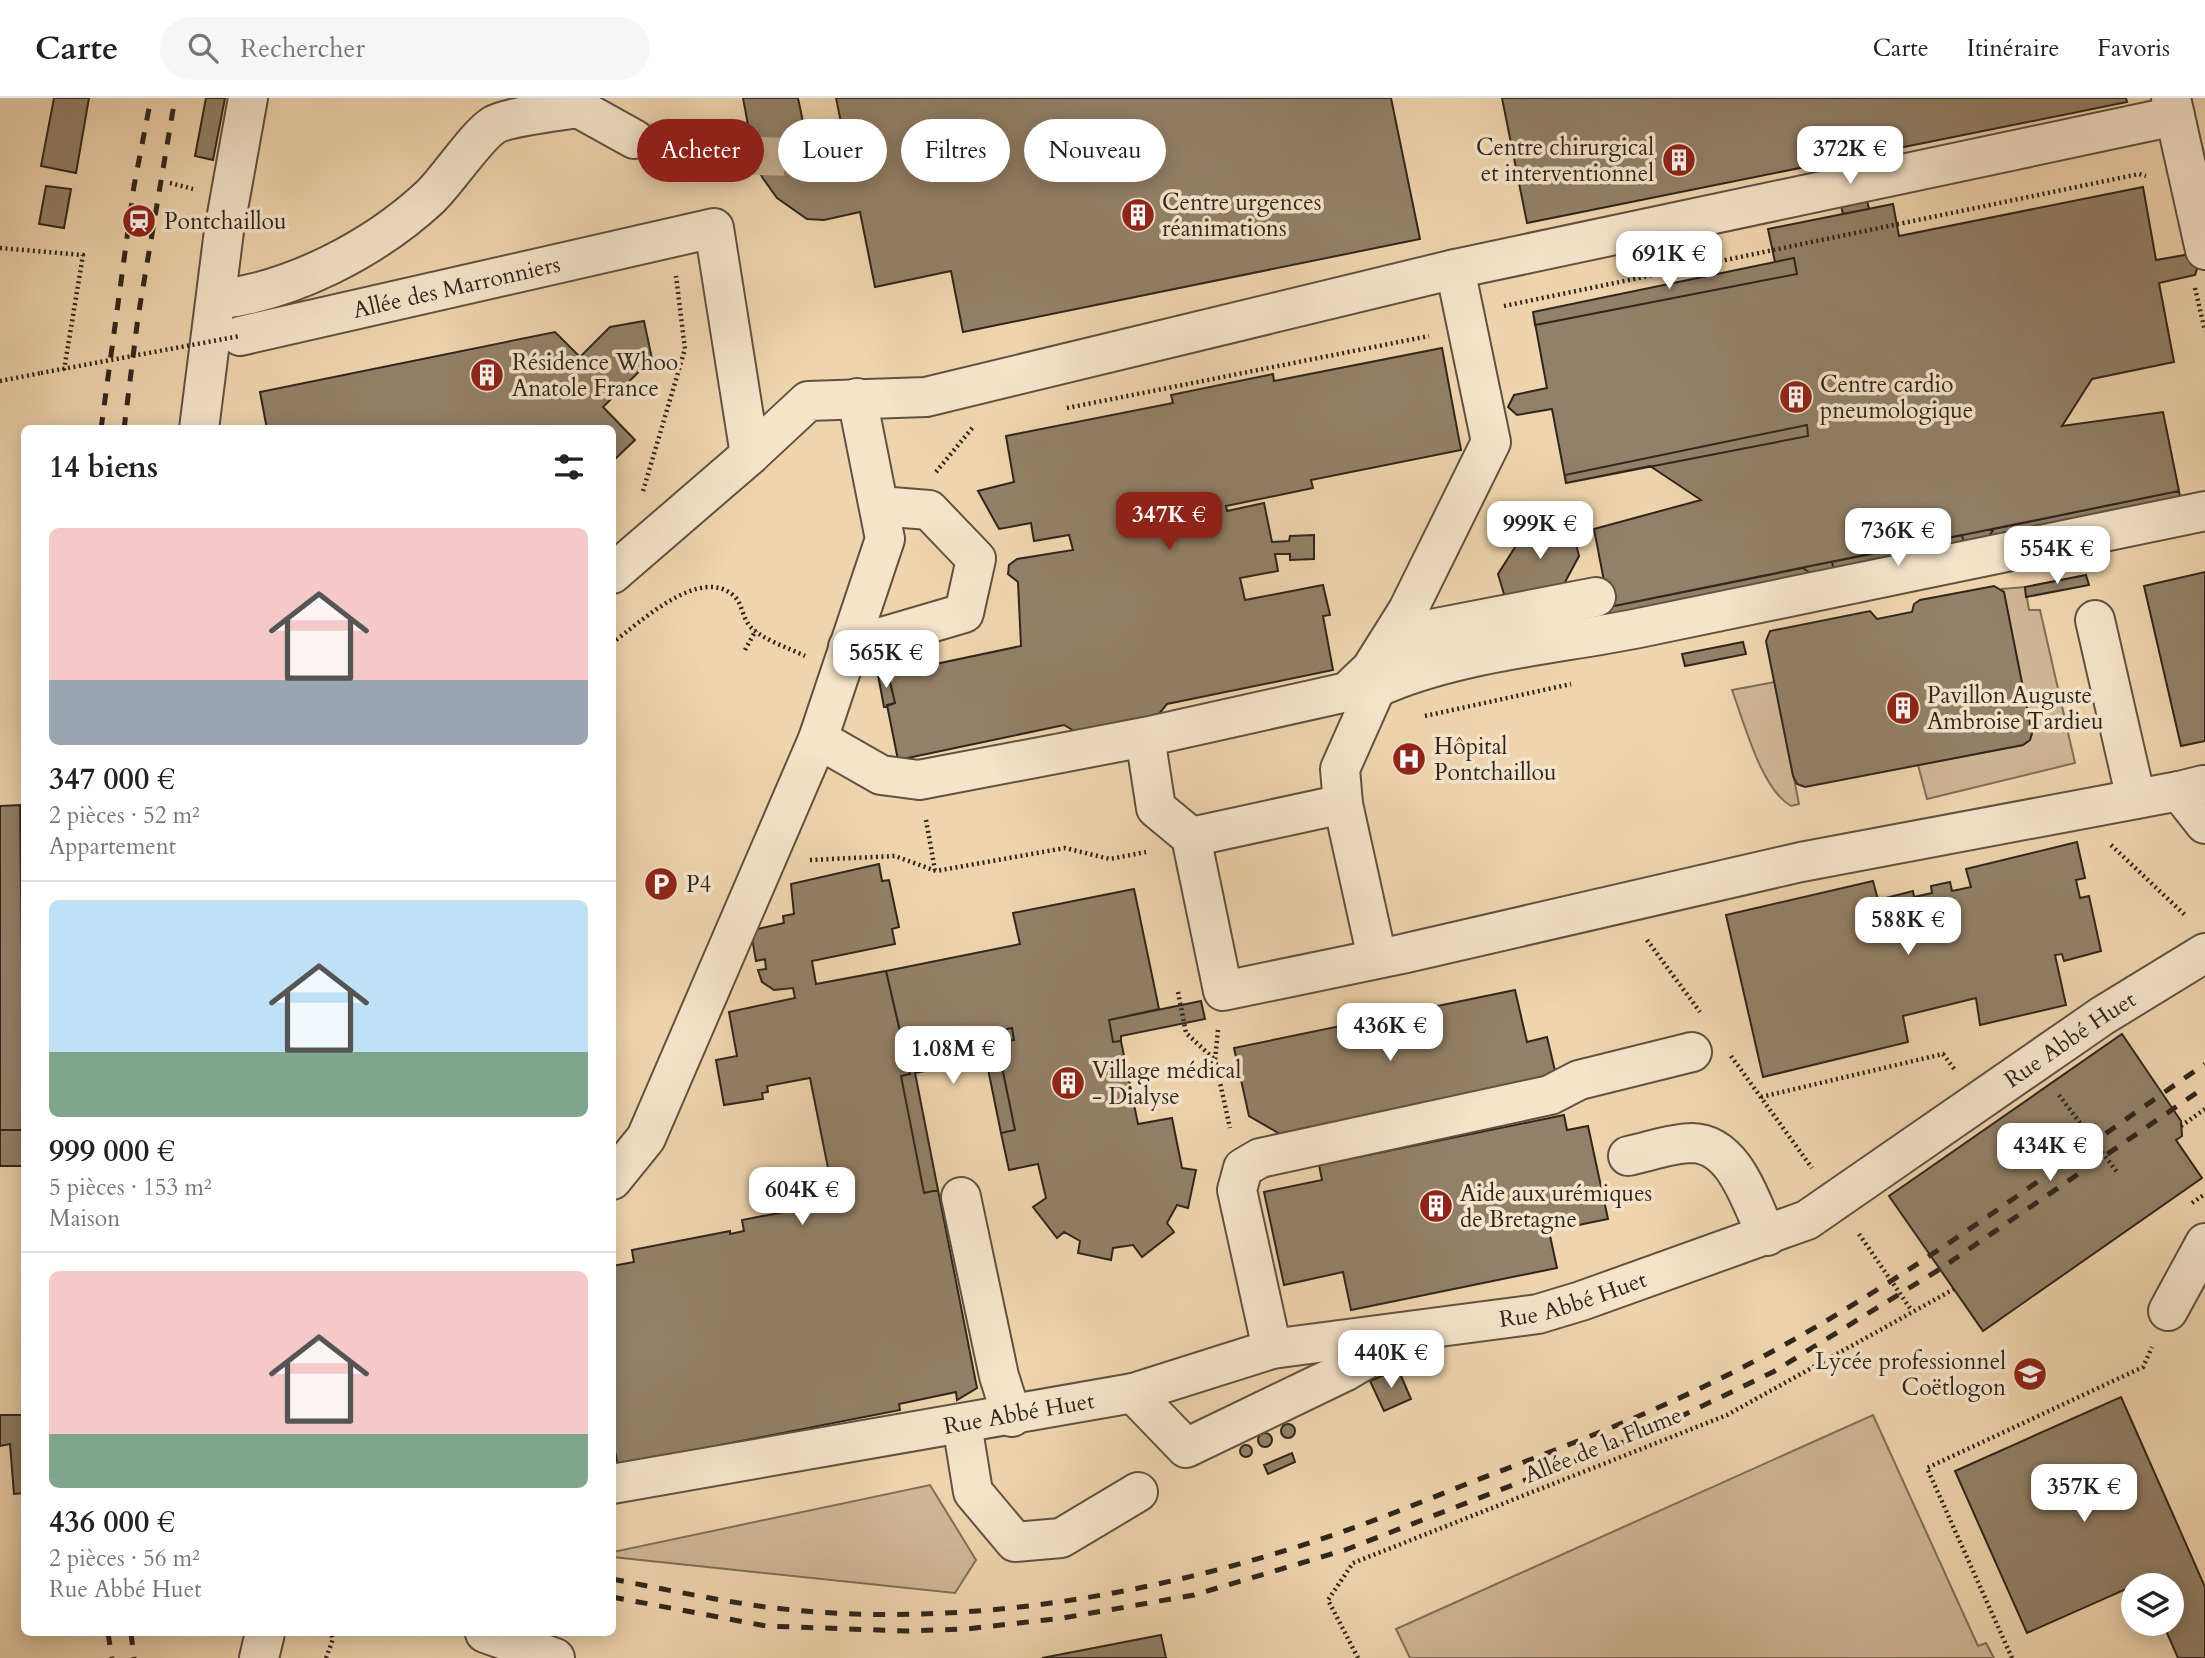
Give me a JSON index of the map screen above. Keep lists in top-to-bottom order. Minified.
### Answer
{"streets":{"street":["Allée des Marronniers","Rue Abbé Huet"],"path":["Allée de la Flume"]},"places":{"building":["Centre chirurgical et interventionnel","Centre urgences réanimations","Résidence Whoo Anatole France","Centre cardio pneumologique","Pavillon Auguste Ambroise Tardieu","Village médical - Dialyse","Aide aux urémiques de Bretagne"],"station":["Pontchaillou"],"hospital":["Hôpital Pontchaillou"],"parking":["P4"],"school or university":["Lycée professionnel Coëtlogon"]},"page":{"header":"Carte","search":"Rechercher","nav":["Carte","Itinéraire","Favoris"],"chip":["Acheter","Louer","Filtres","Nouveau"],"price":["372K €","691K €","347K €","999K €","736K €","554K €","565K €","588K €","436K €","1.08M €","434K €","604K €","440K €","357K €"],"heading":"14 biens","list":[{"name":"347 000 €","note":"2 pièces · 52 m² · Appartement"},{"name":"999 000 €","note":"5 pièces · 153 m² · Maison"},{"name":"436 000 €","note":"2 pièces · 56 m² · Rue Abbé Huet"}]}}
